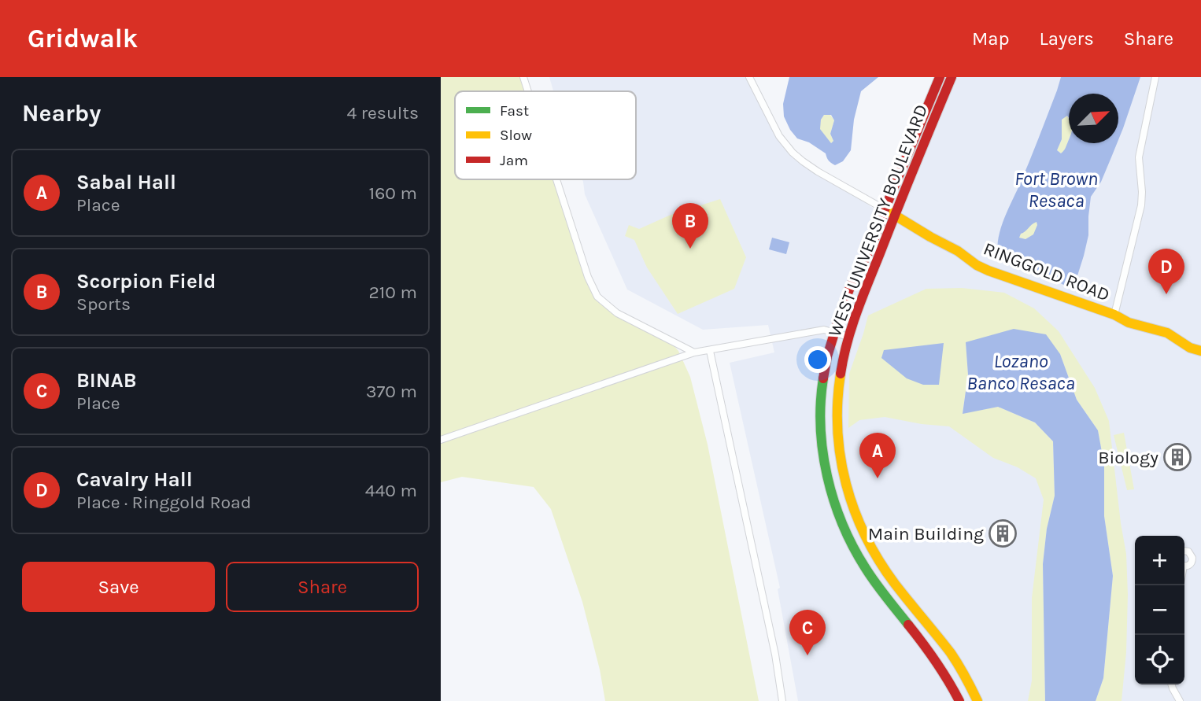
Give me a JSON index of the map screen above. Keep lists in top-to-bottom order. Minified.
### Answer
{"streets":{"main road":["WEST UNIVERSITY BOULEVARD","RINGGOLD ROAD"]},"crossings":[["WEST UNIVERSITY BOULEVARD","RINGGOLD ROAD"]],"water":["Fort Brown Resaca","Lozano Banco Resaca"],"places":{"building":["Biology","Main Building"]},"legend":["Fast","Slow","Jam"],"north":"top right","page":{"header":"Gridwalk","nav":["Map","Layers","Share"],"heading":["Nearby","4 results"],"list":[{"mark":"A","name":"Sabal Hall","note":"Place","value":"160 m"},{"mark":"B","name":"Scorpion Field","note":"Sports","value":"210 m"},{"mark":"C","name":"BINAB","note":"Place","value":"370 m"},{"mark":"D","name":"Cavalry Hall","note":"Place · Ringgold Road","value":"440 m"}],"pins":["B","D","A","C"],"map_buttons":["+","−"],"buttons":["Save","Share"]}}
